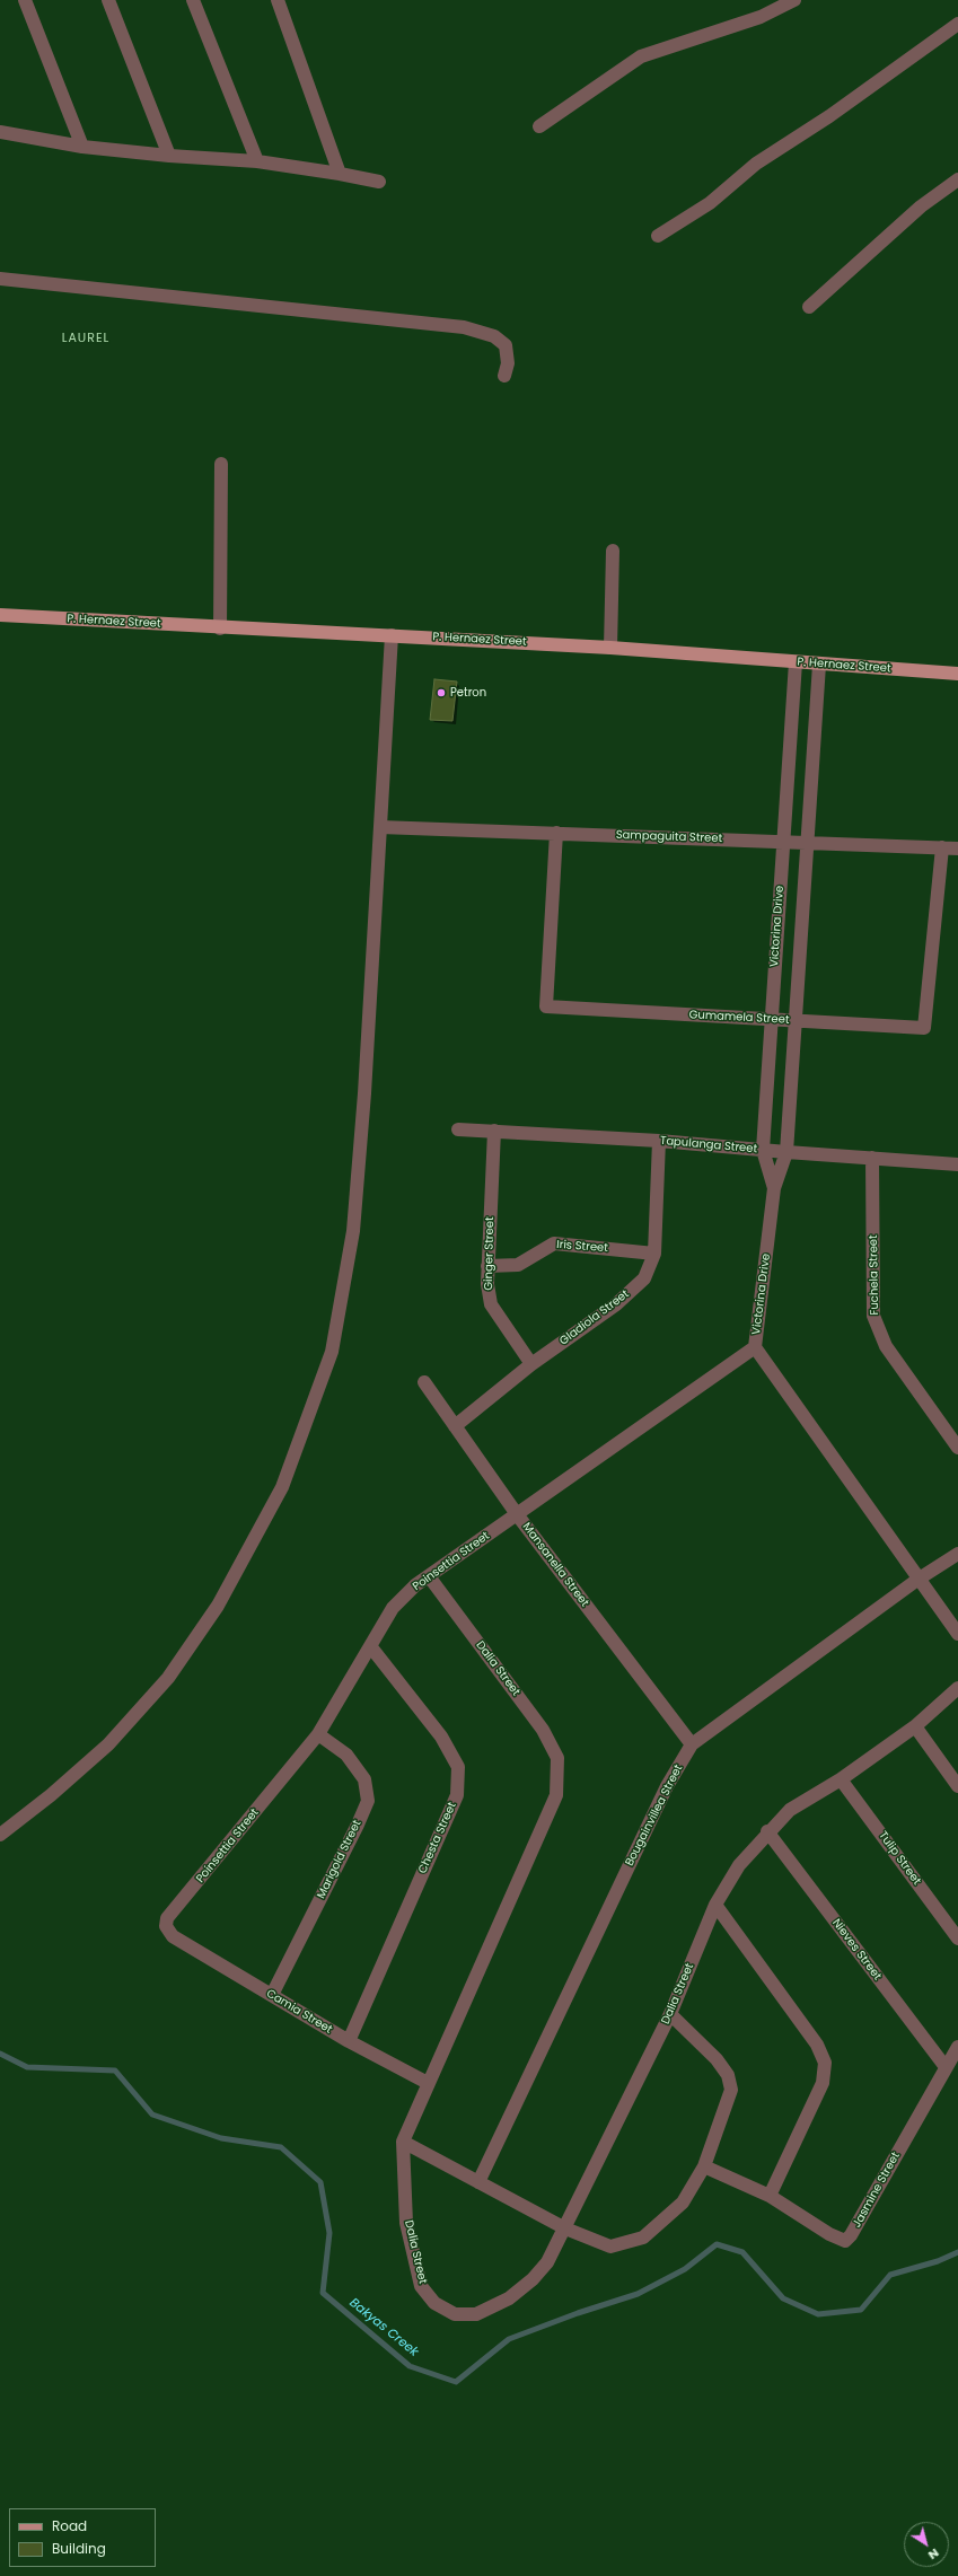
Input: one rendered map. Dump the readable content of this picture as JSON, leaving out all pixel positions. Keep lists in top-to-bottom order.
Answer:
{
  "streets": {
    "main road": ["P. Hernaez Street"],
    "street": [
      "Sampaguita Street",
      "Victorina Drive",
      "Gumamela Street",
      "Tapulanga Street",
      "Iris Street",
      "Ginger Street",
      "Fuchela Street",
      "Gladiola Street",
      "Poinsettia Street",
      "Mansanella Street",
      "Dalia Street",
      "Bougainvillea Street",
      "Chesta Street",
      "Tulip Street",
      "Marigold Street",
      "Nieves Street",
      "Camia Street",
      "Jasmine Street"
    ]
  },
  "crossings": [
    ["P. Hernaez Street", "Victorina Drive"],
    ["Sampaguita Street", "Victorina Drive"],
    ["Sampaguita Street", "Gumamela Street"],
    ["Victorina Drive", "Gumamela Street"],
    ["Victorina Drive", "Tapulanga Street"],
    ["Victorina Drive", "Poinsettia Street"],
    ["Tapulanga Street", "Ginger Street"],
    ["Tapulanga Street", "Fuchela Street"],
    ["Tapulanga Street", "Gladiola Street"],
    ["Iris Street", "Ginger Street"],
    ["Iris Street", "Gladiola Street"],
    ["Ginger Street", "Gladiola Street"],
    ["Gladiola Street", "Mansanella Street"],
    ["Poinsettia Street", "Mansanella Street"],
    ["Poinsettia Street", "Dalia Street"],
    ["Poinsettia Street", "Chesta Street"],
    ["Poinsettia Street", "Marigold Street"],
    ["Poinsettia Street", "Camia Street"],
    ["Mansanella Street", "Bougainvillea Street"],
    ["Dalia Street", "Tulip Street"],
    ["Dalia Street", "Nieves Street"],
    ["Dalia Street", "Camia Street"],
    ["Chesta Street", "Camia Street"],
    ["Marigold Street", "Camia Street"],
    ["Nieves Street", "Jasmine Street"]
  ],
  "districts": ["LAUREL"],
  "water": ["Bakyas Creek"],
  "places": ["Petron"],
  "legend": ["Road", "Building"],
  "north": "bottom right"
}
